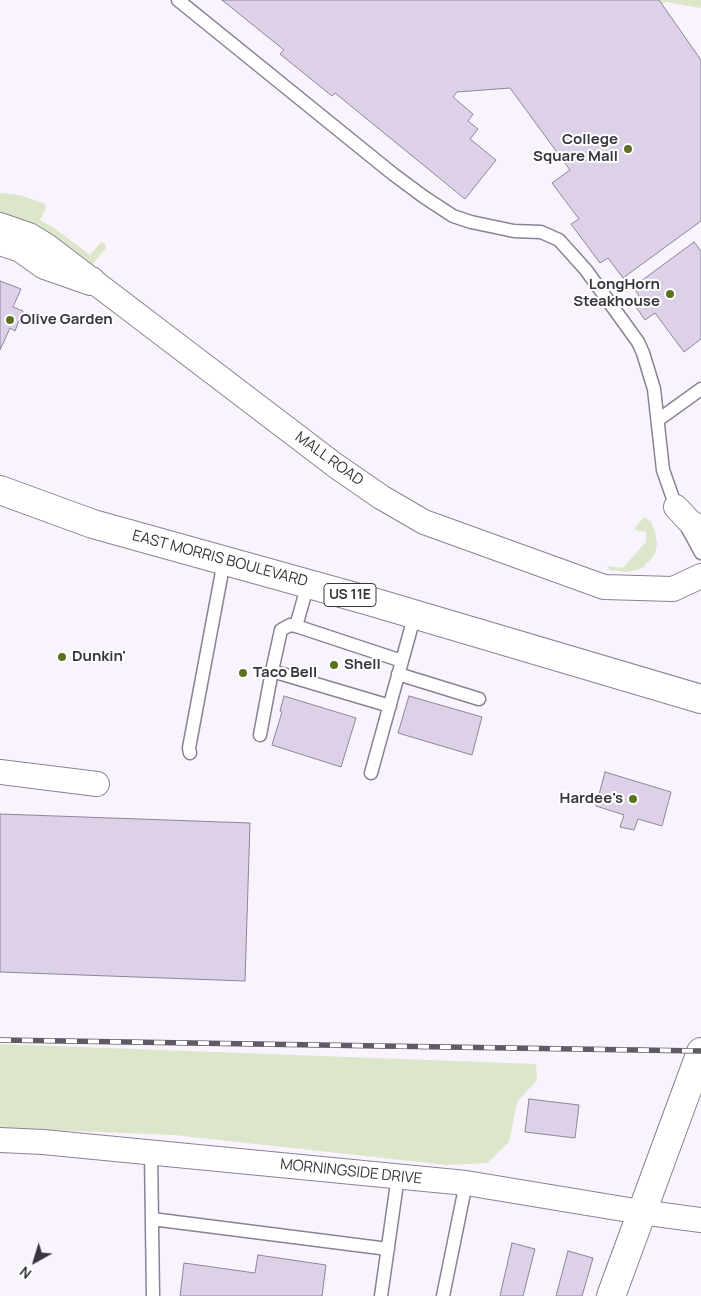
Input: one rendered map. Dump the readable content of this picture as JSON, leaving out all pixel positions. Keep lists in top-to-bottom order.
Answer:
{
  "streets": {
    "main road": ["EAST MORRIS BOULEVARD", "US 11E"],
    "street": ["MALL ROAD", "MORNINGSIDE DRIVE"]
  },
  "places": [
    "College Square Mall",
    "LongHorn Steakhouse",
    "Olive Garden",
    "Dunkin'",
    "Shell",
    "Taco Bell",
    "Hardee's"
  ],
  "north": "bottom left"
}
